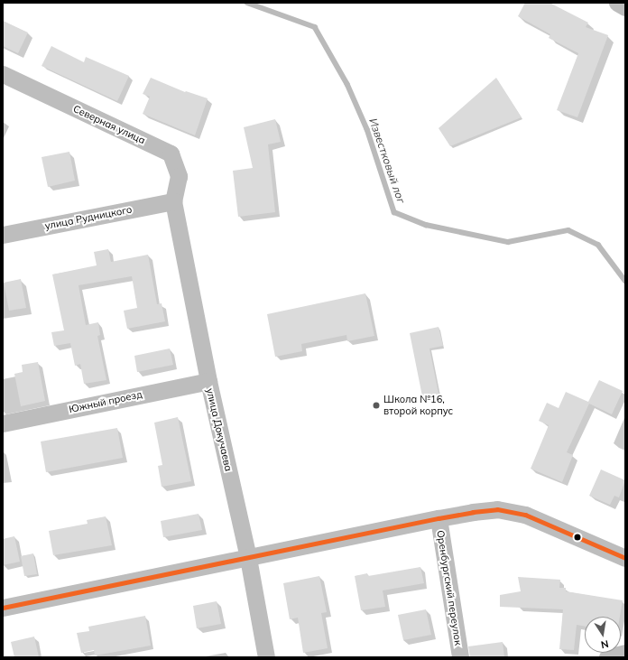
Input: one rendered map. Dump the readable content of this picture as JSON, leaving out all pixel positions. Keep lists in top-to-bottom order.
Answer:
{
  "streets": {
    "street": [
      "Северная улица",
      "улица Рудницкого",
      "Южный проезд",
      "улица Докучаева",
      "Оренбургский переулок"
    ]
  },
  "crossings": [
    ["Северная улица", "улица Рудницкого"],
    ["Северная улица", "улица Докучаева"],
    ["улица Рудницкого", "улица Докучаева"],
    ["Южный проезд", "улица Докучаева"]
  ],
  "water": ["Известковый лог"],
  "places": ["Школа №16, второй корпус"],
  "north": "bottom"
}
